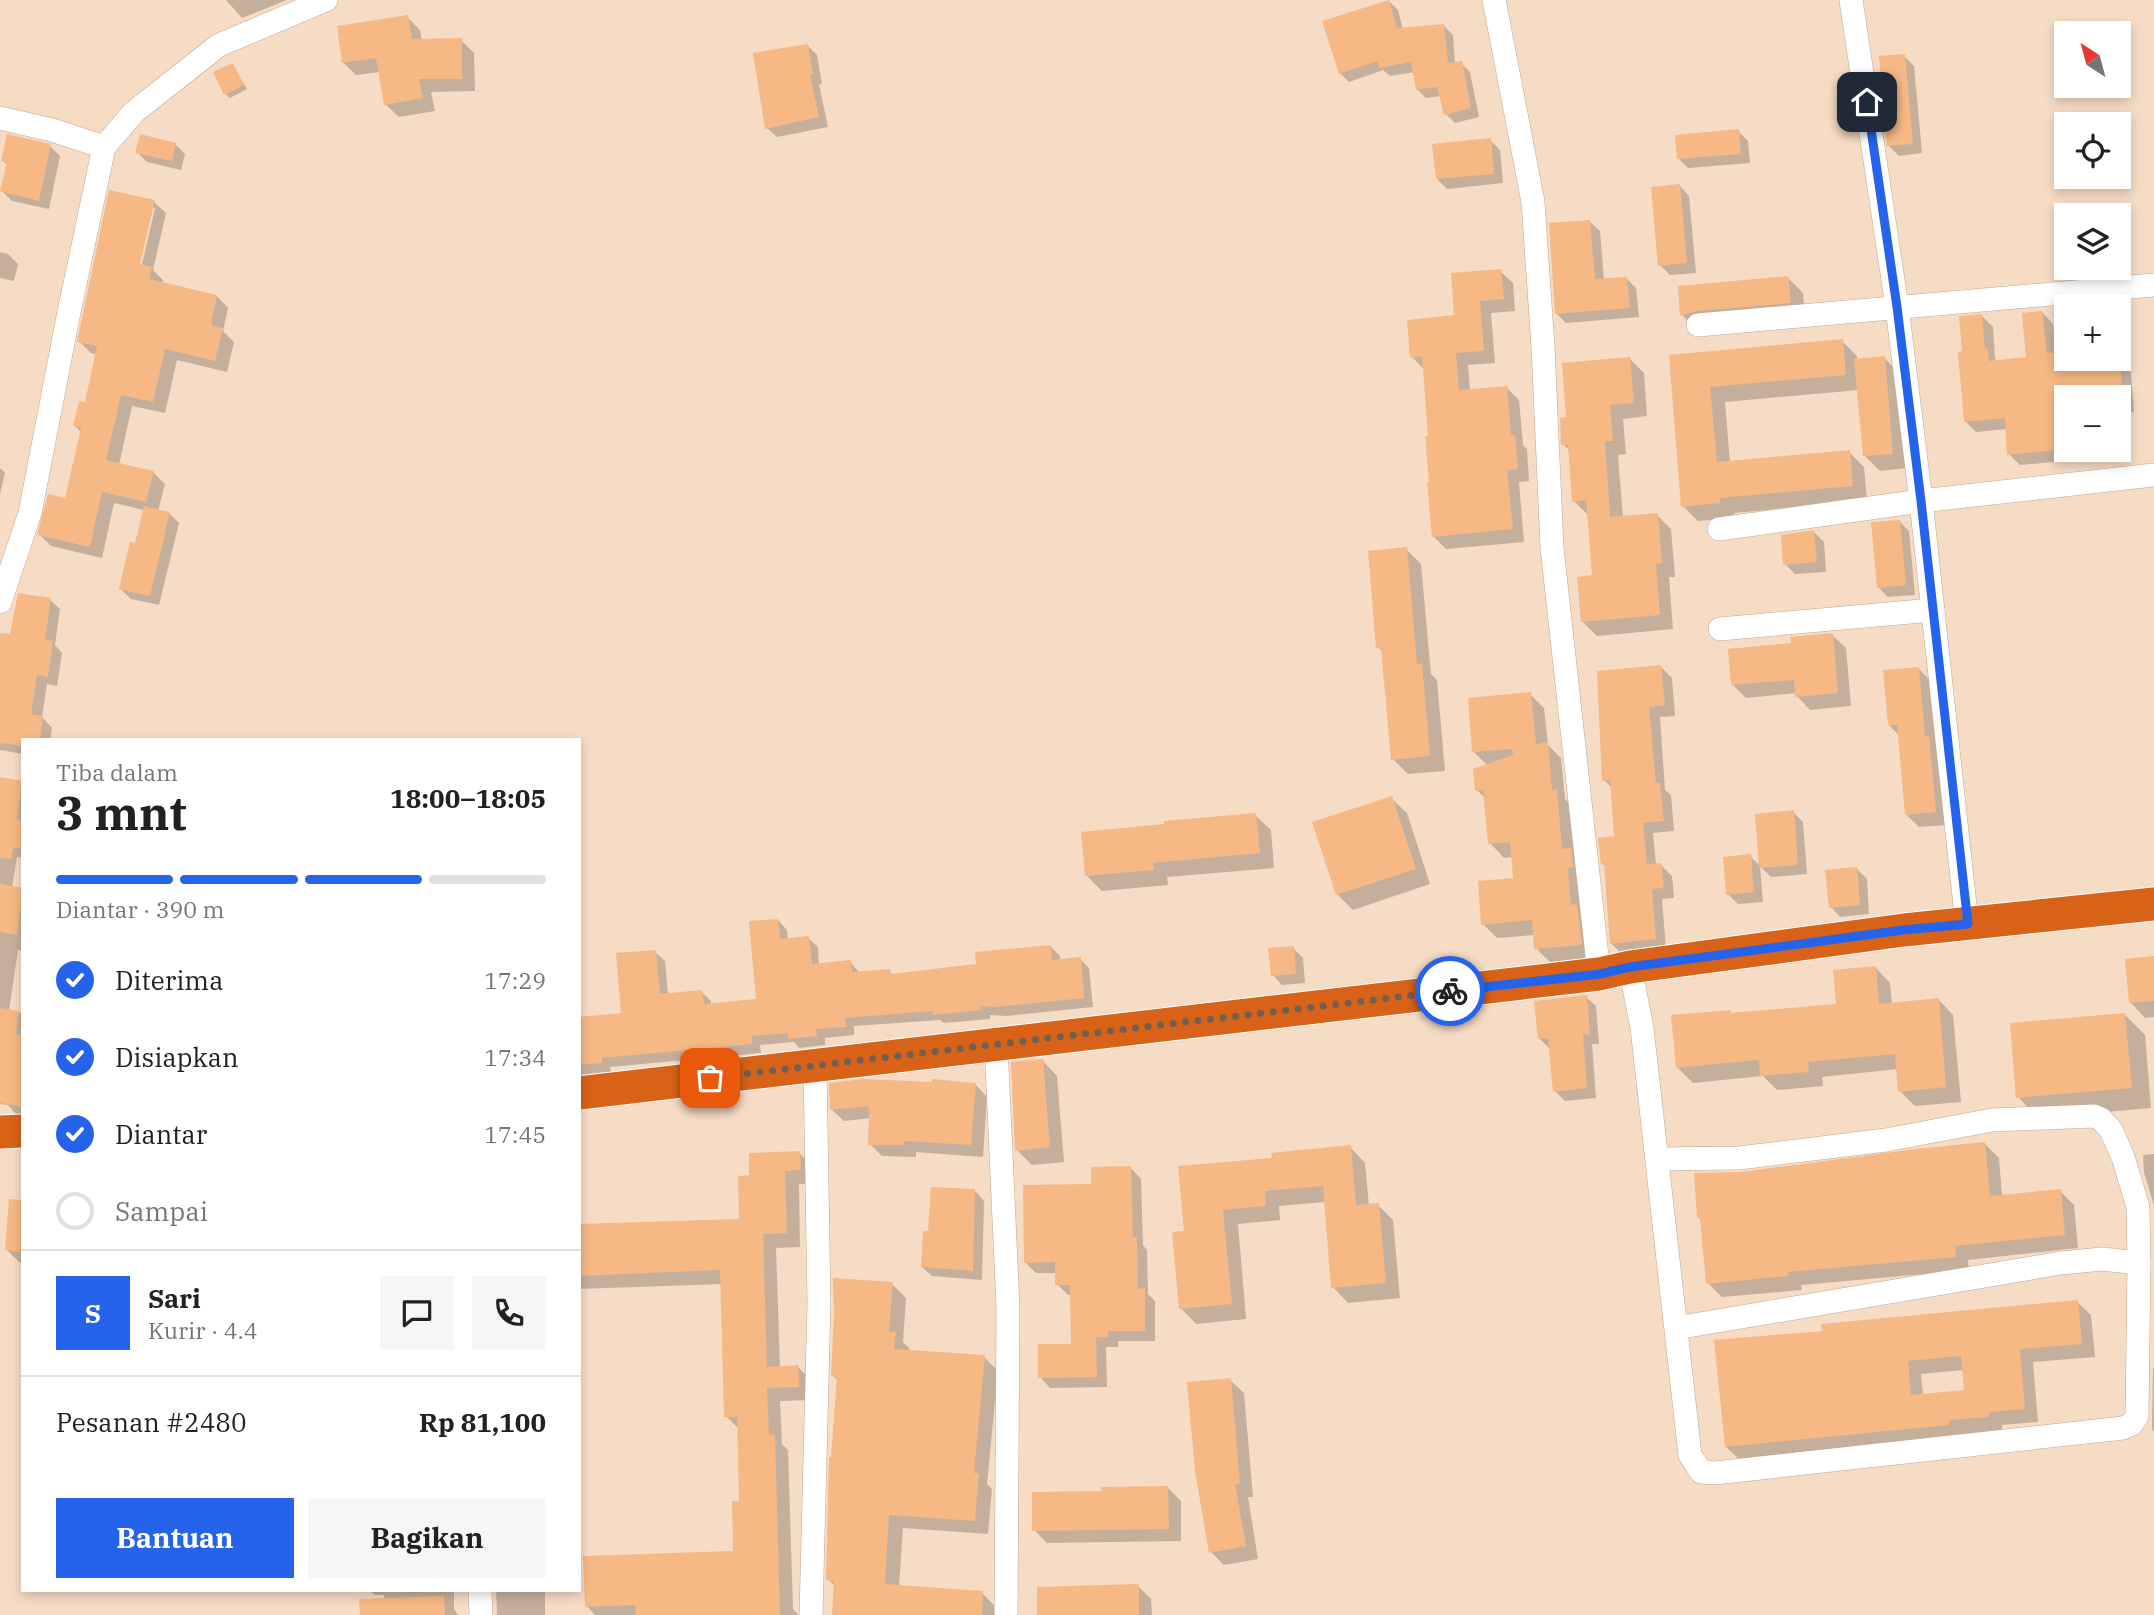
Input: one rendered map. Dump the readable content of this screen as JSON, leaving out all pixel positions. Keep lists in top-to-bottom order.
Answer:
{
  "north": "top left",
  "page": {
    "map_buttons": ["+", "−"],
    "heading": ["3 mnt", "Tiba dalam", "18:00–18:05"],
    "panel": [
      "Sari",
      "Kurir · 4.4",
      "Pesanan #2480",
      "Rp 81,100"
    ],
    "bar": "Diantar · 390 m",
    "list": [
      ["Diterima", "17:29"],
      ["Disiapkan", "17:34"],
      ["Diantar", "17:45"],
      "Sampai"
    ],
    "round": "S",
    "buttons": ["Bantuan", "Bagikan"]
  }
}
